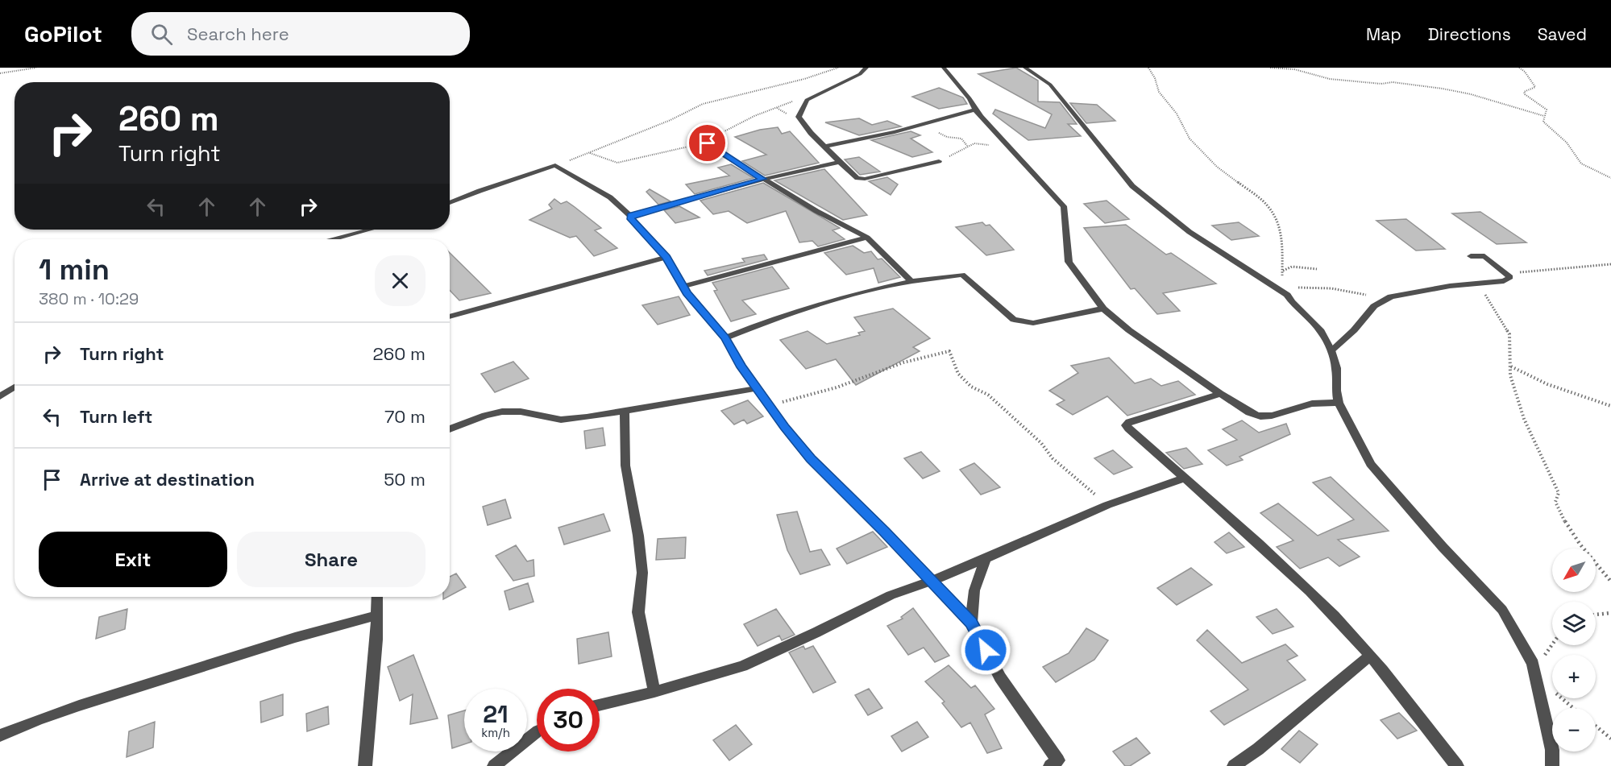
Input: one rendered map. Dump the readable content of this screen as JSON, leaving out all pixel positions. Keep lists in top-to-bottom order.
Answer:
{
  "north": "bottom left",
  "page": {
    "header": "GoPilot",
    "search": "Search here",
    "nav": ["Map", "Directions", "Saved"],
    "turn": ["260 m", "Turn right"],
    "heading": ["1 min", "380 m · 10:29"],
    "list": [
      {
        "name": "Turn right",
        "value": "260 m"
      },
      {
        "name": "Turn left",
        "value": "70 m"
      },
      {
        "name": "Arrive at destination",
        "value": "50 m"
      }
    ],
    "buttons": ["Exit", "Share"],
    "map_buttons": ["+", "−"],
    "speed": "21 km/h",
    "limit": "30"
  }
}
